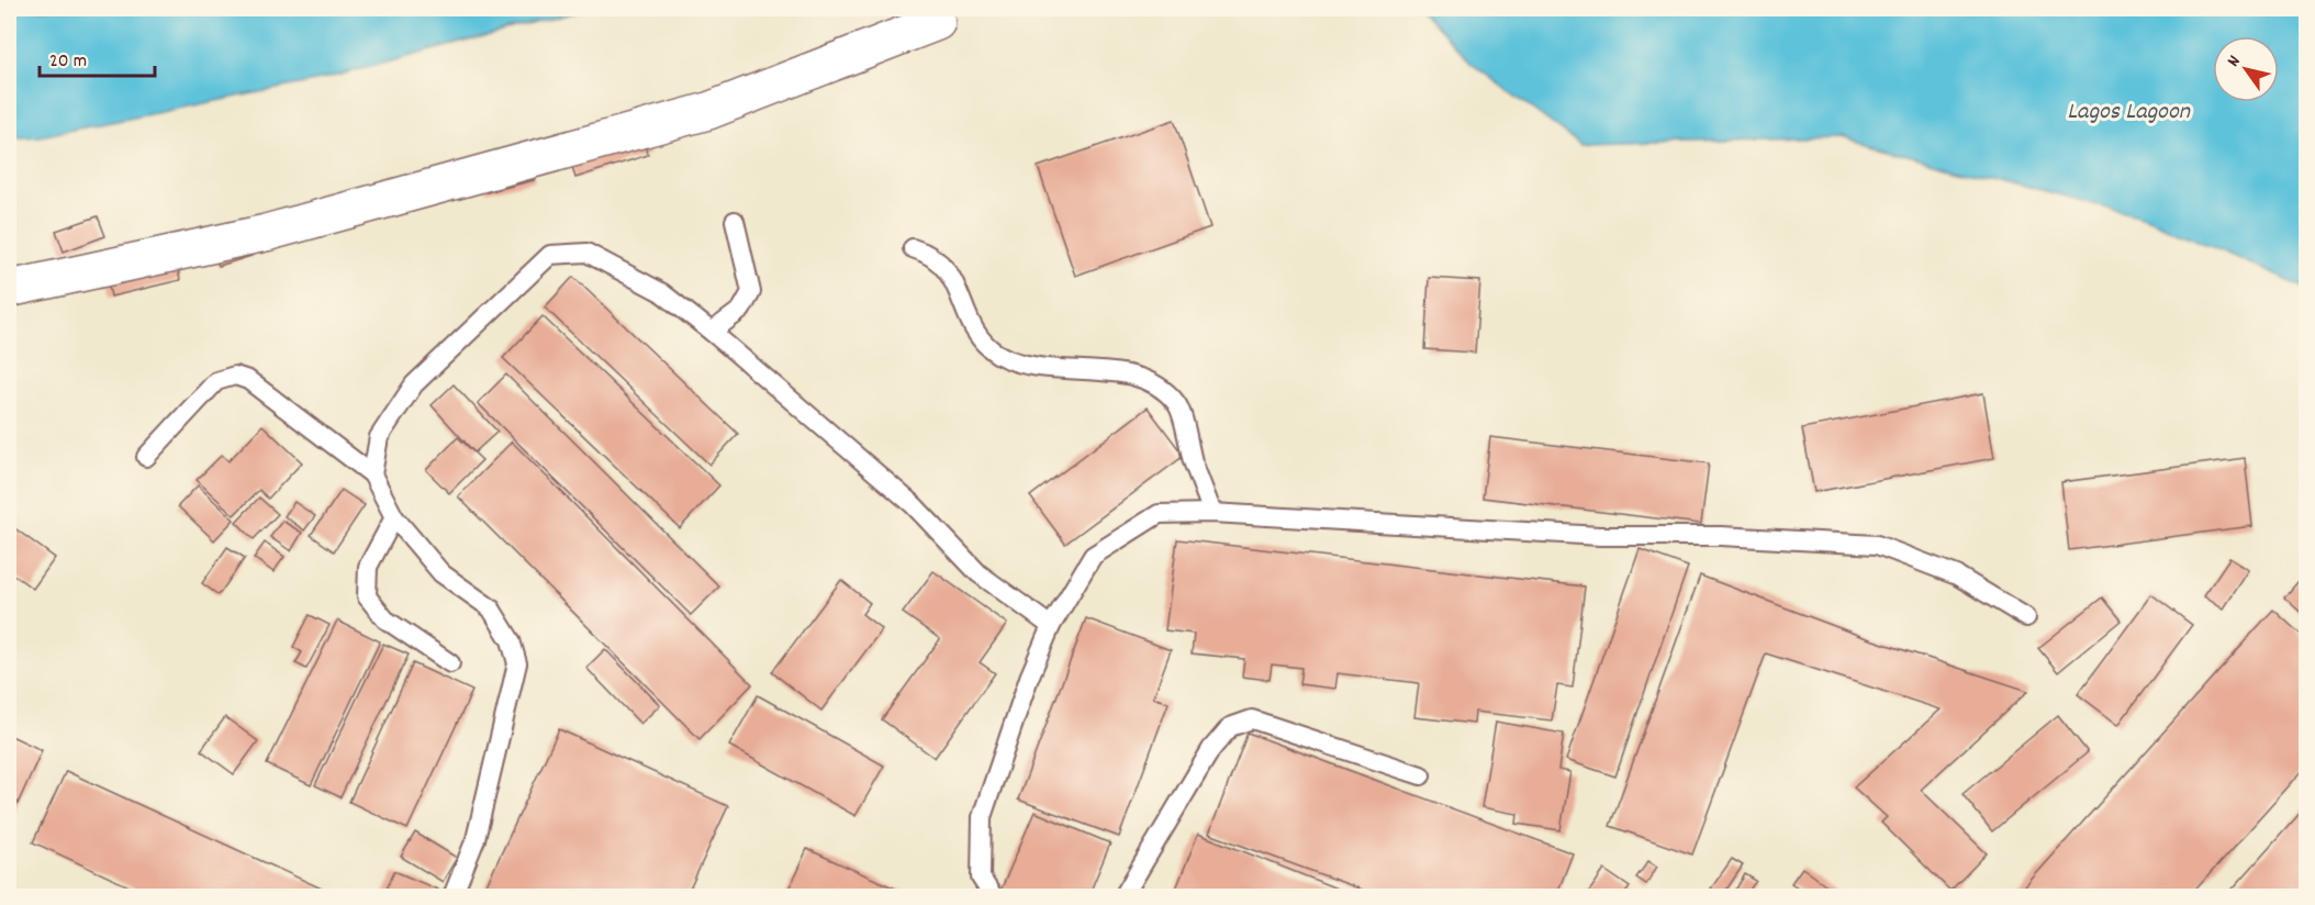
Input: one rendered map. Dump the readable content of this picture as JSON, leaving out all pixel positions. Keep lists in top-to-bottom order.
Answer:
{
  "water": ["Lagos Lagoon"],
  "scale_bar": "20 m",
  "north": "top left"
}
